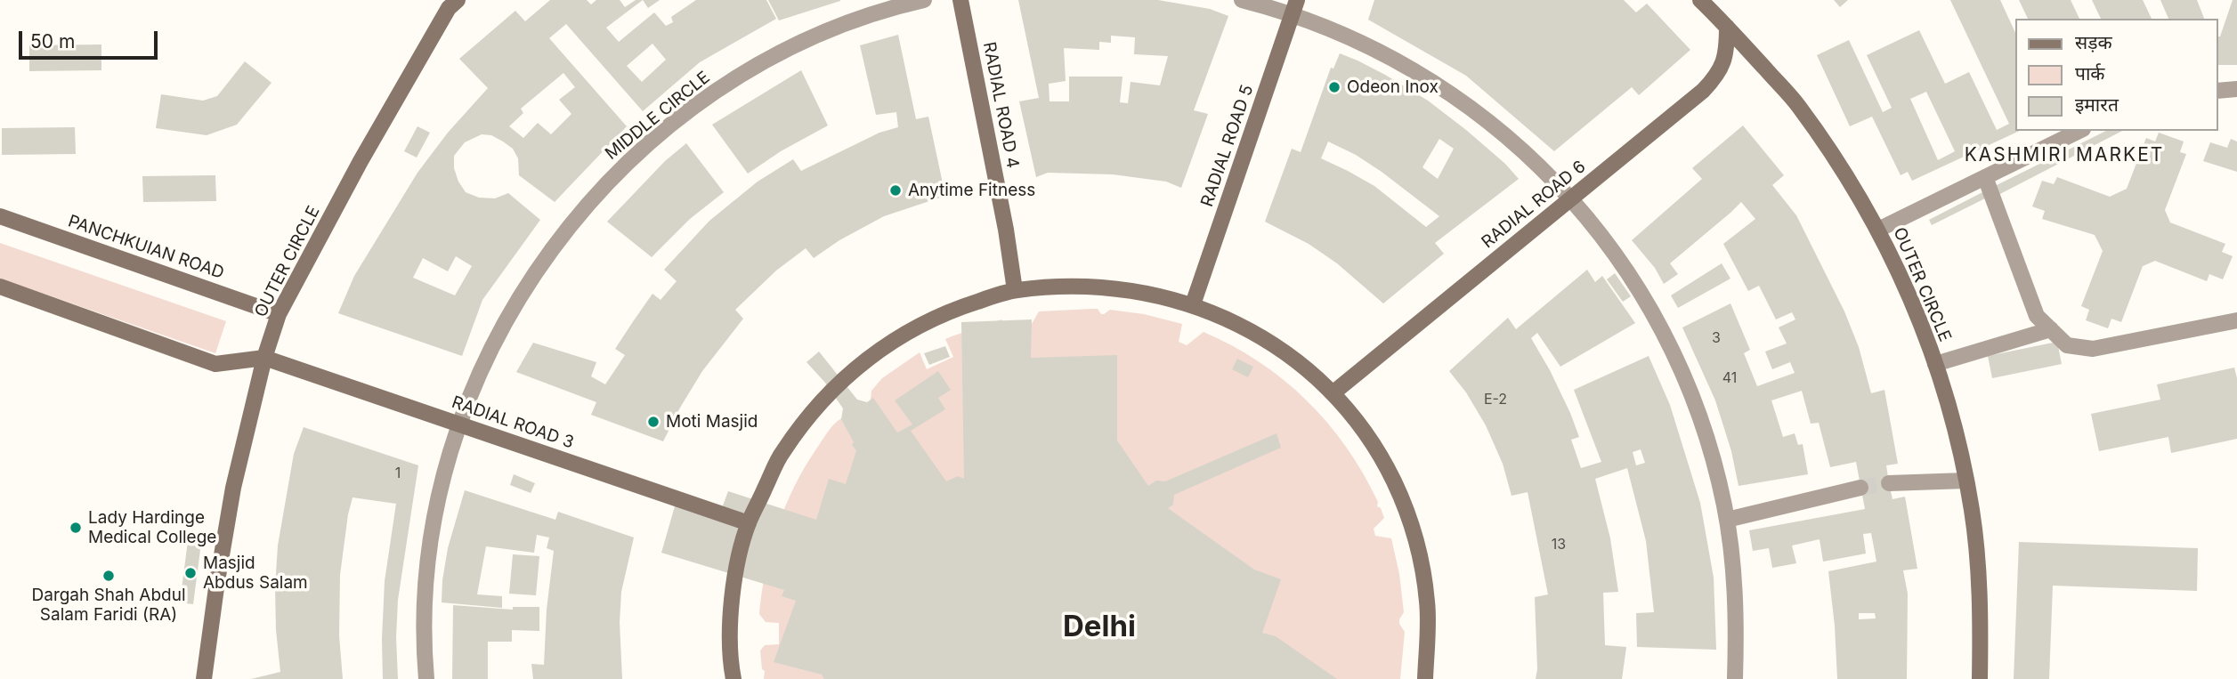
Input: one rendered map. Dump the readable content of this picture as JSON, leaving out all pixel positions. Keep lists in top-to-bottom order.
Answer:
{
  "streets": {
    "street": [
      "RADIAL ROAD 4",
      "MIDDLE CIRCLE",
      "RADIAL ROAD 5",
      "RADIAL ROAD 6",
      "PANCHKUIAN ROAD",
      "OUTER CIRCLE",
      "RADIAL ROAD 3"
    ]
  },
  "crossings": [
    ["MIDDLE CIRCLE", "RADIAL ROAD 3"],
    ["RADIAL ROAD 6", "OUTER CIRCLE"],
    ["PANCHKUIAN ROAD", "OUTER CIRCLE"],
    ["OUTER CIRCLE", "RADIAL ROAD 3"]
  ],
  "districts": ["KASHMIRI MARKET", "Delhi"],
  "places": [
    "Odeon Inox",
    "Anytime Fitness",
    "Moti Masjid",
    "Lady Hardinge Medical College",
    "Masjid Abdus Salam",
    "Dargah Shah Abdul Salam Faridi (RA)"
  ],
  "house_numbers": [
    "3",
    "41",
    "E-2",
    "1",
    "13"
  ],
  "legend": ["सड़क", "पार्क", "इमारत"],
  "scale_bar": "50 m"
}
